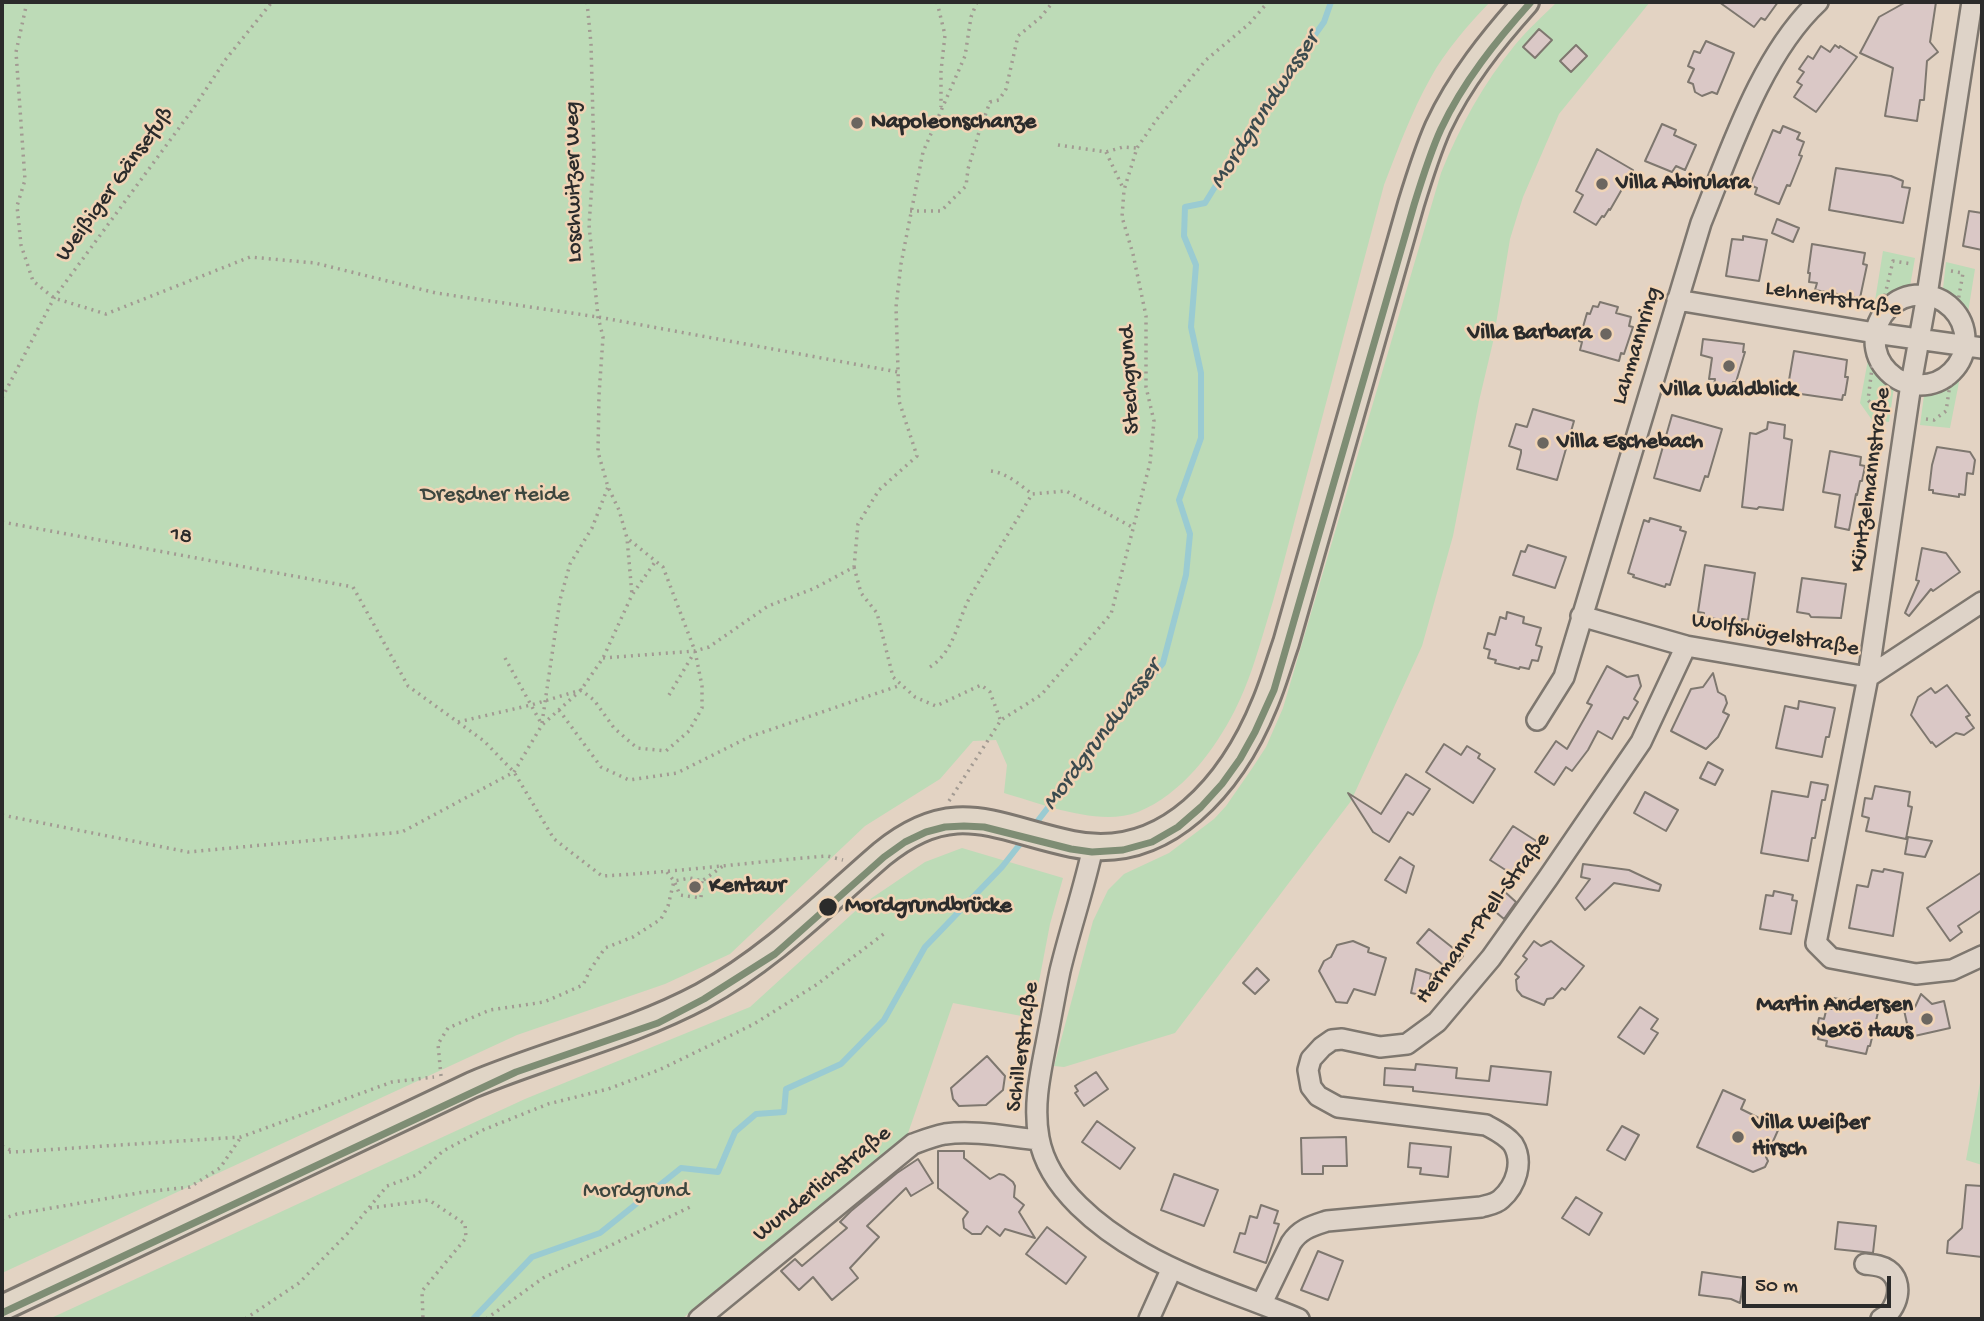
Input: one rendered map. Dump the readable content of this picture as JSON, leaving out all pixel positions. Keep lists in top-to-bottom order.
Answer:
{
  "streets": {
    "street": [
      "Lehnertstraße",
      "Lahmannring",
      "Küntzelmannstraße",
      "Wolfshügelstraße",
      "Hermann-Prell-Straße",
      "Schillerstraße",
      "Wunderlichstraße"
    ],
    "path": [
      "Loschwitzer Weg",
      "Weißiger Gänsefuß",
      "Stechgrund",
      "18"
    ]
  },
  "crossings": [
    ["Lehnertstraße", "Lahmannring"],
    ["Lehnertstraße", "Küntzelmannstraße"],
    ["Lahmannring", "Wolfshügelstraße"],
    ["Küntzelmannstraße", "Wolfshügelstraße"],
    ["Wolfshügelstraße", "Hermann-Prell-Straße"],
    ["Hermann-Prell-Straße", "Schillerstraße"],
    ["Schillerstraße", "Wunderlichstraße"]
  ],
  "water": ["Mordgrundwasser"],
  "parks": ["Dresdner Heide", "Mordgrund"],
  "places": [
    "Napoleonschanze",
    "Villa Abirulara",
    "Villa Barbara",
    "Villa Waldblick",
    "Villa Eschebach",
    "Kentaur",
    "Mordgrundbrücke",
    "Martin Andersen Nexö Haus",
    "Villa Weißer Hirsch"
  ],
  "scale_bar": "50 m"
}
